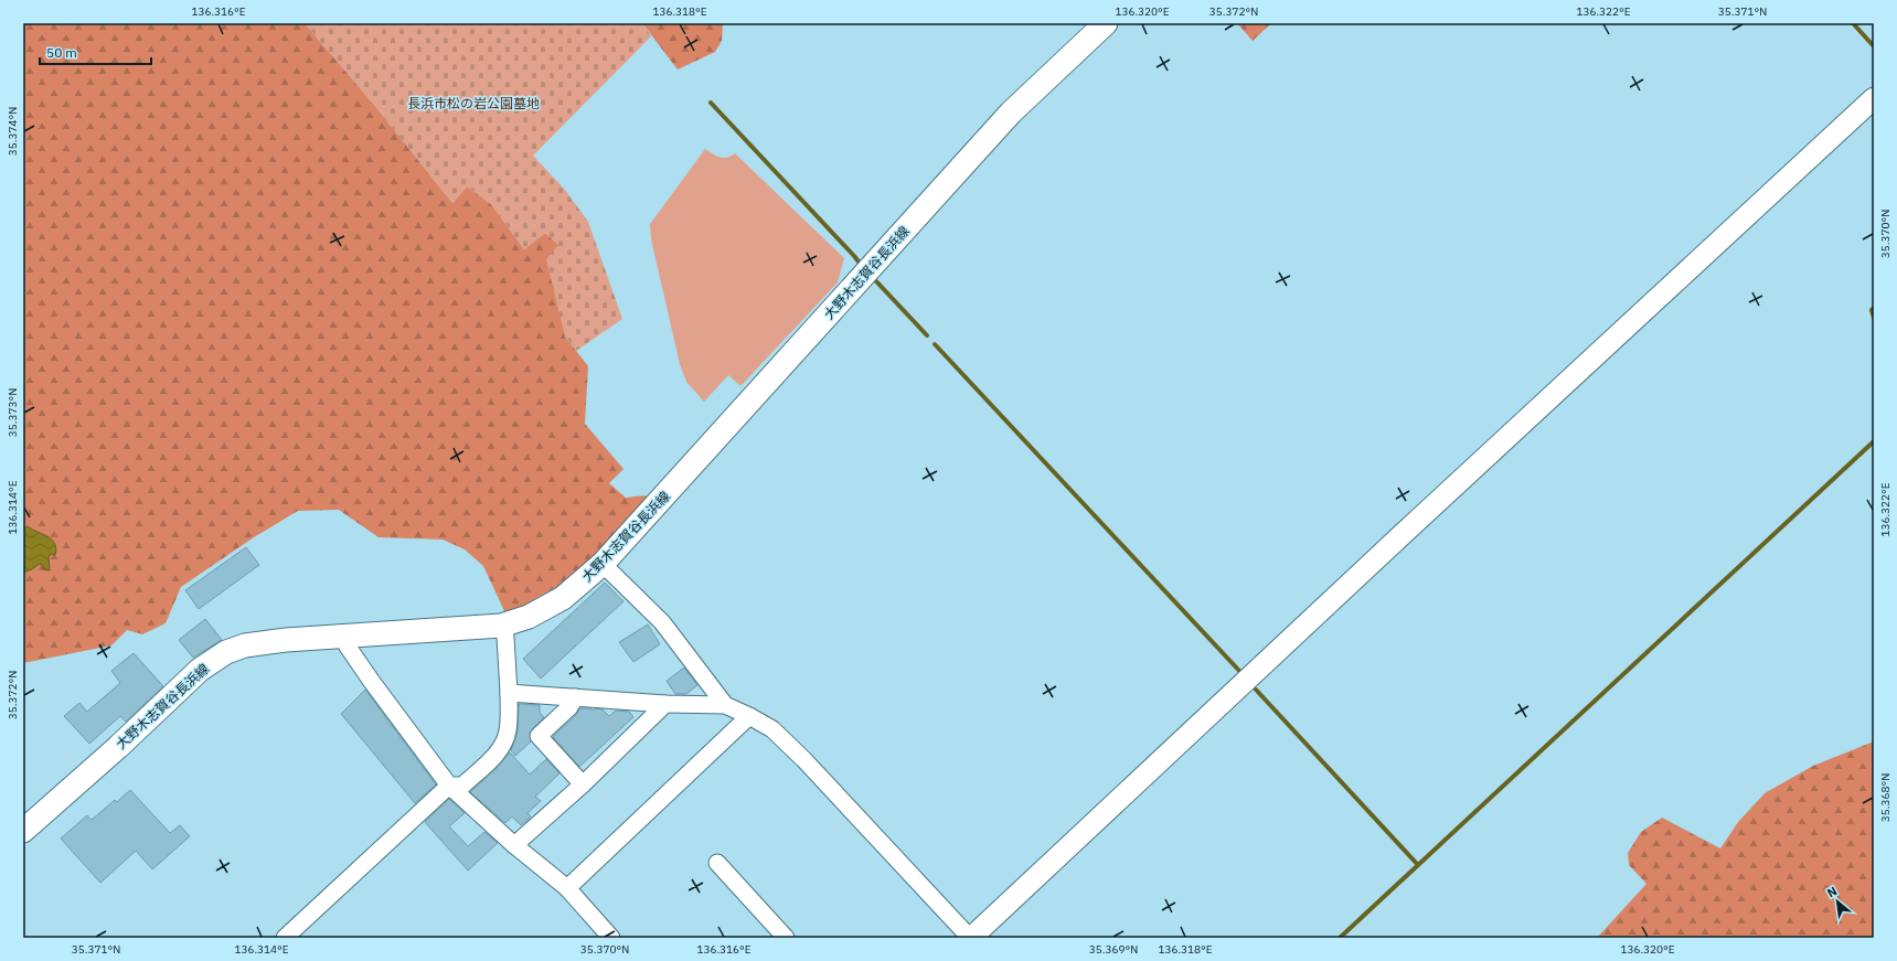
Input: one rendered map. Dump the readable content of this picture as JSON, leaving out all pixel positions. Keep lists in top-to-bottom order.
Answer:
{
  "streets": {
    "main road": ["大野木志賀谷長浜線"]
  },
  "parks": ["長浜市松の岩公園墓地"],
  "scale_bar": "50 m",
  "north": "top left",
  "coordinates": [
    "136.316°E",
    "136.318°E",
    "136.320°E",
    "35.372°N",
    "136.322°E",
    "35.371°N",
    "35.374°N",
    "35.370°N",
    "35.373°N",
    "136.314°E",
    "35.368°N",
    "35.369°N"
  ]
}
